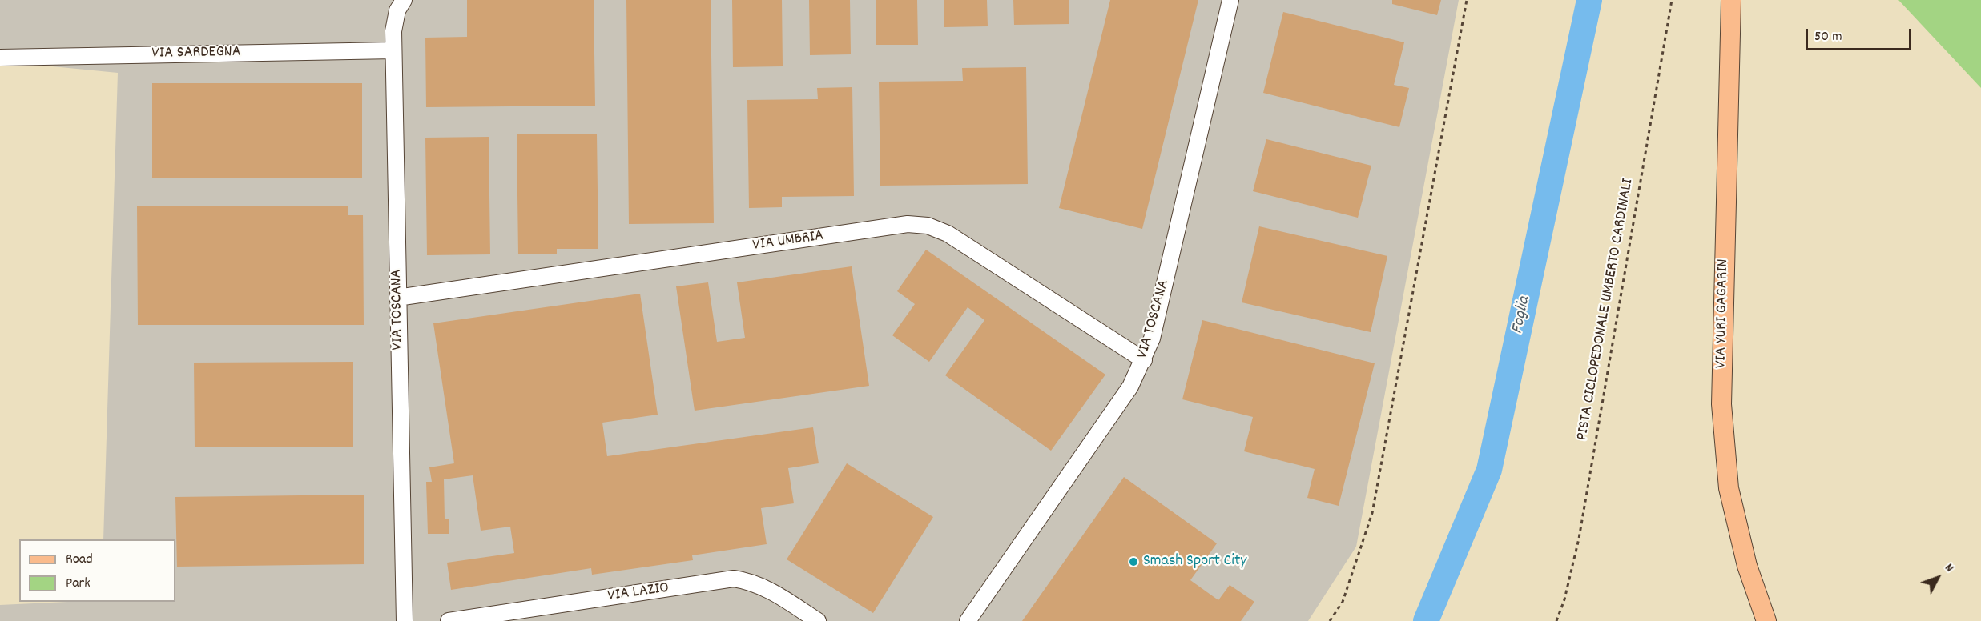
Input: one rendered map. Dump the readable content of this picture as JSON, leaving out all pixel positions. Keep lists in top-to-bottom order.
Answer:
{
  "streets": {
    "main road": ["VIA YURI GAGARIN"],
    "street": [
      "VIA SARDEGNA",
      "VIA UMBRIA",
      "VIA TOSCANA",
      "VIA LAZIO"
    ],
    "path": ["PISTA CICLOPEDONALE UMBERTO CARDINALI"]
  },
  "crossings": [
    ["VIA SARDEGNA", "VIA TOSCANA"],
    ["VIA UMBRIA", "VIA TOSCANA"]
  ],
  "water": ["Foglia"],
  "places": ["Smash Sport City"],
  "legend": ["Road", "Park"],
  "scale_bar": "50 m",
  "north": "top right"
}
